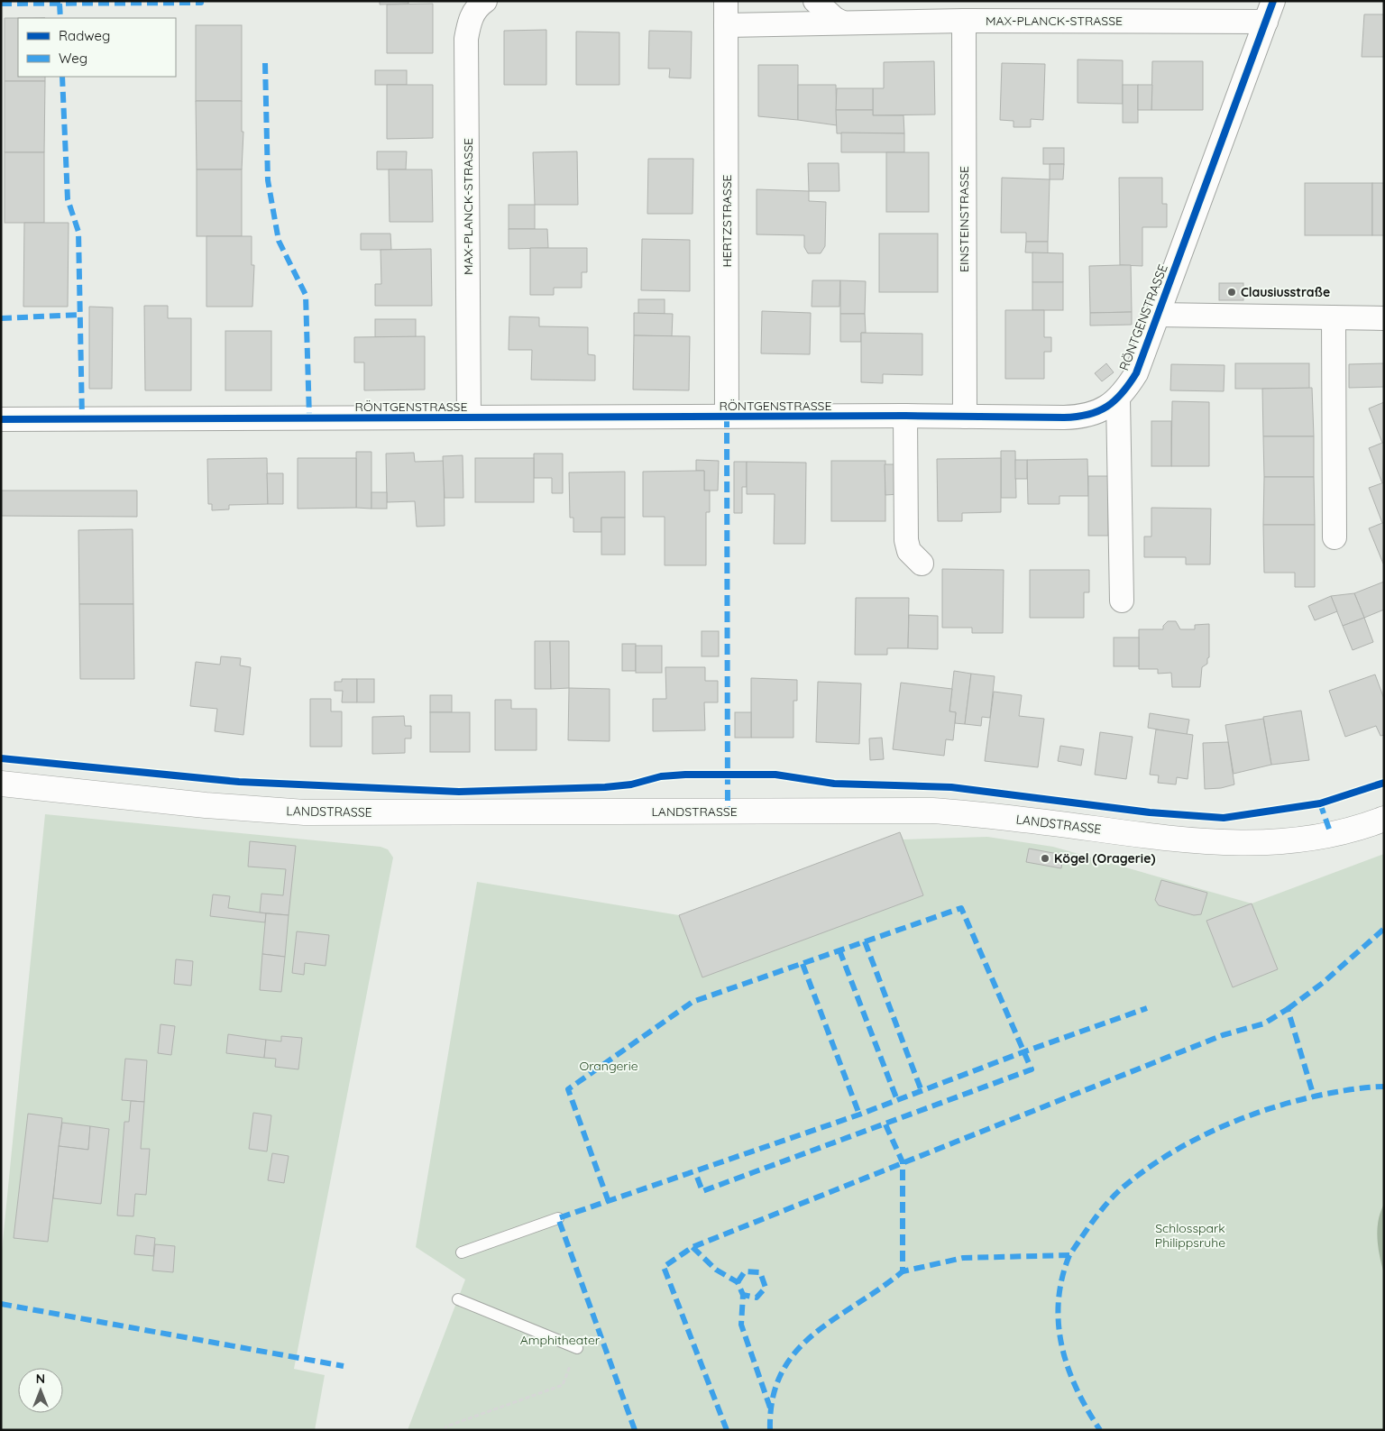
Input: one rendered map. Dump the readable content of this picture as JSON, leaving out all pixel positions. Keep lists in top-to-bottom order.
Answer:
{
  "streets": {
    "main road": ["LANDSTRASSE"],
    "street": [
      "MAX-PLANCK-STRASSE",
      "EINSTEINSTRASSE",
      "HERTZSTRASSE",
      "RÖNTGENSTRASSE"
    ]
  },
  "crossings": [
    ["MAX-PLANCK-STRASSE", "EINSTEINSTRASSE"],
    ["MAX-PLANCK-STRASSE", "HERTZSTRASSE"],
    ["MAX-PLANCK-STRASSE", "RÖNTGENSTRASSE"],
    ["EINSTEINSTRASSE", "RÖNTGENSTRASSE"],
    ["HERTZSTRASSE", "RÖNTGENSTRASSE"]
  ],
  "parks": ["Orangerie", "Schlosspark Philippsruhe", "Amphitheater"],
  "places": ["Clausiusstraße", "Kögel (Oragerie)"],
  "legend": ["Radweg", "Weg"],
  "north": "top"
}
